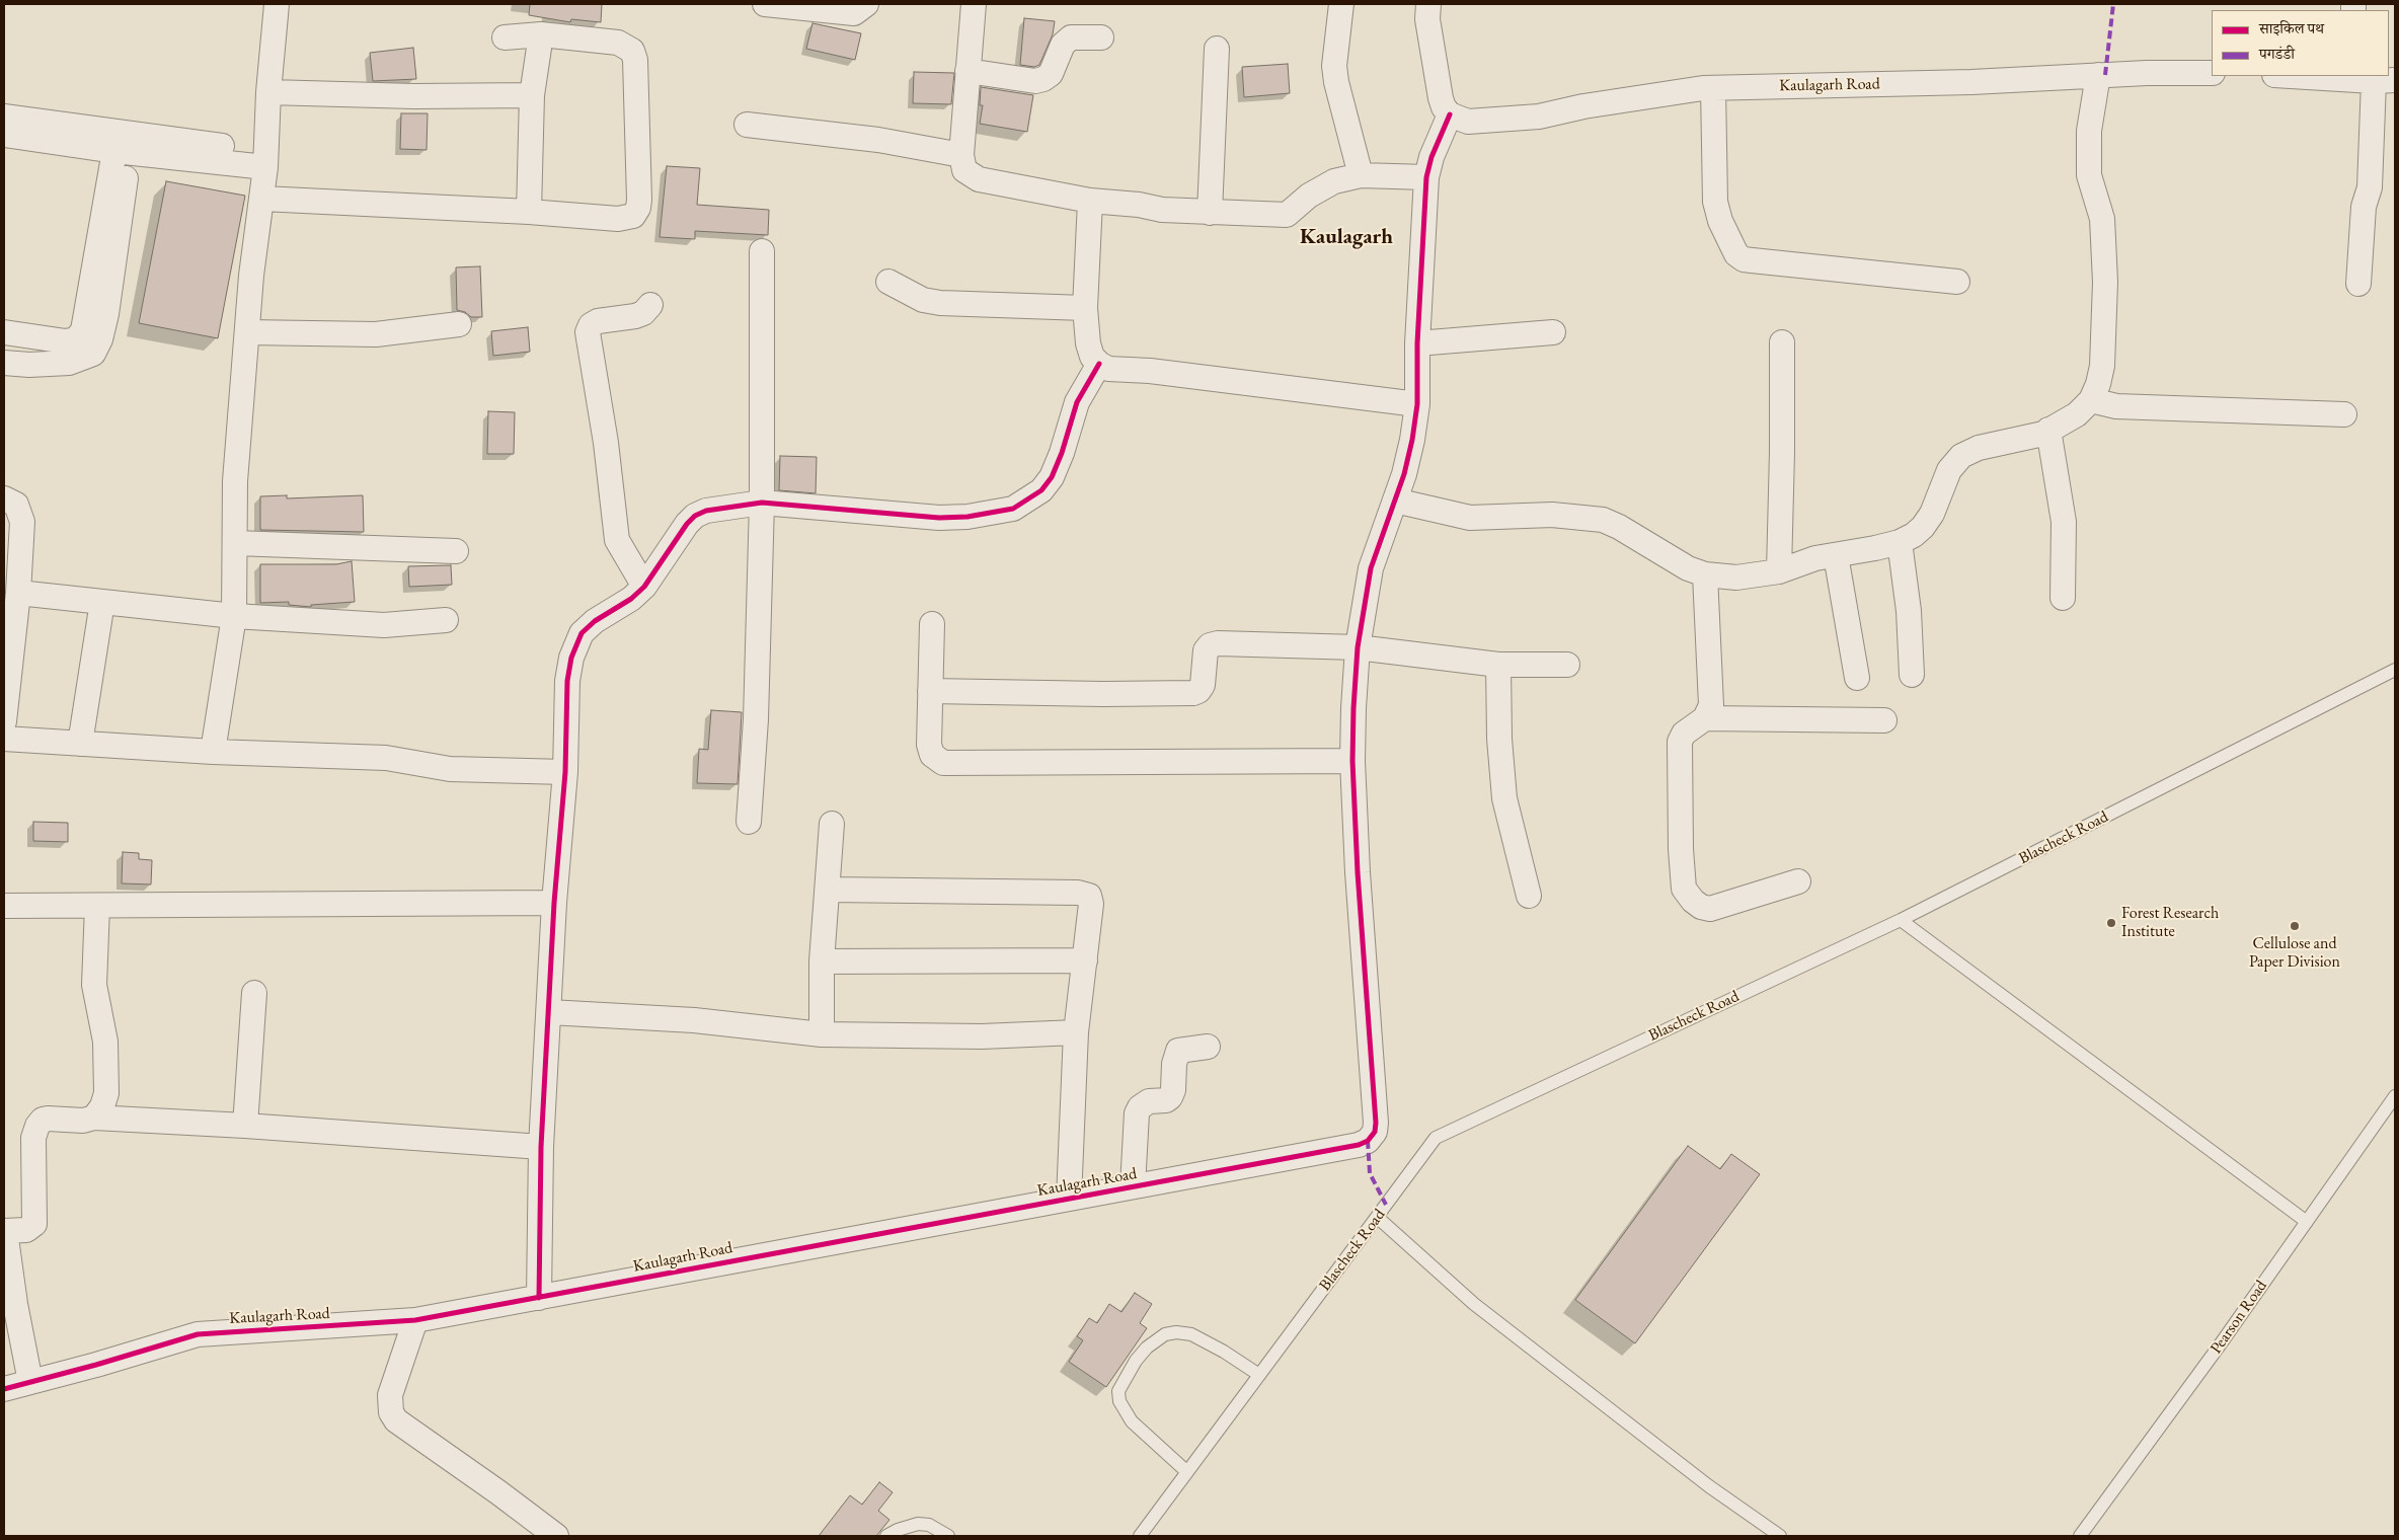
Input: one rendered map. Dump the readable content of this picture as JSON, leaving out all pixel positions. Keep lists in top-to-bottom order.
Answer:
{
  "streets": {
    "street": ["Kaulagarh Road"],
    "lane": ["Blascheck Road", "Pearson Road"]
  },
  "districts": ["Kaulagarh"],
  "places": ["Forest Research Institute", "Cellulose and Paper Division"],
  "legend": ["साइकिल पथ", "पगडंडी"]
}
